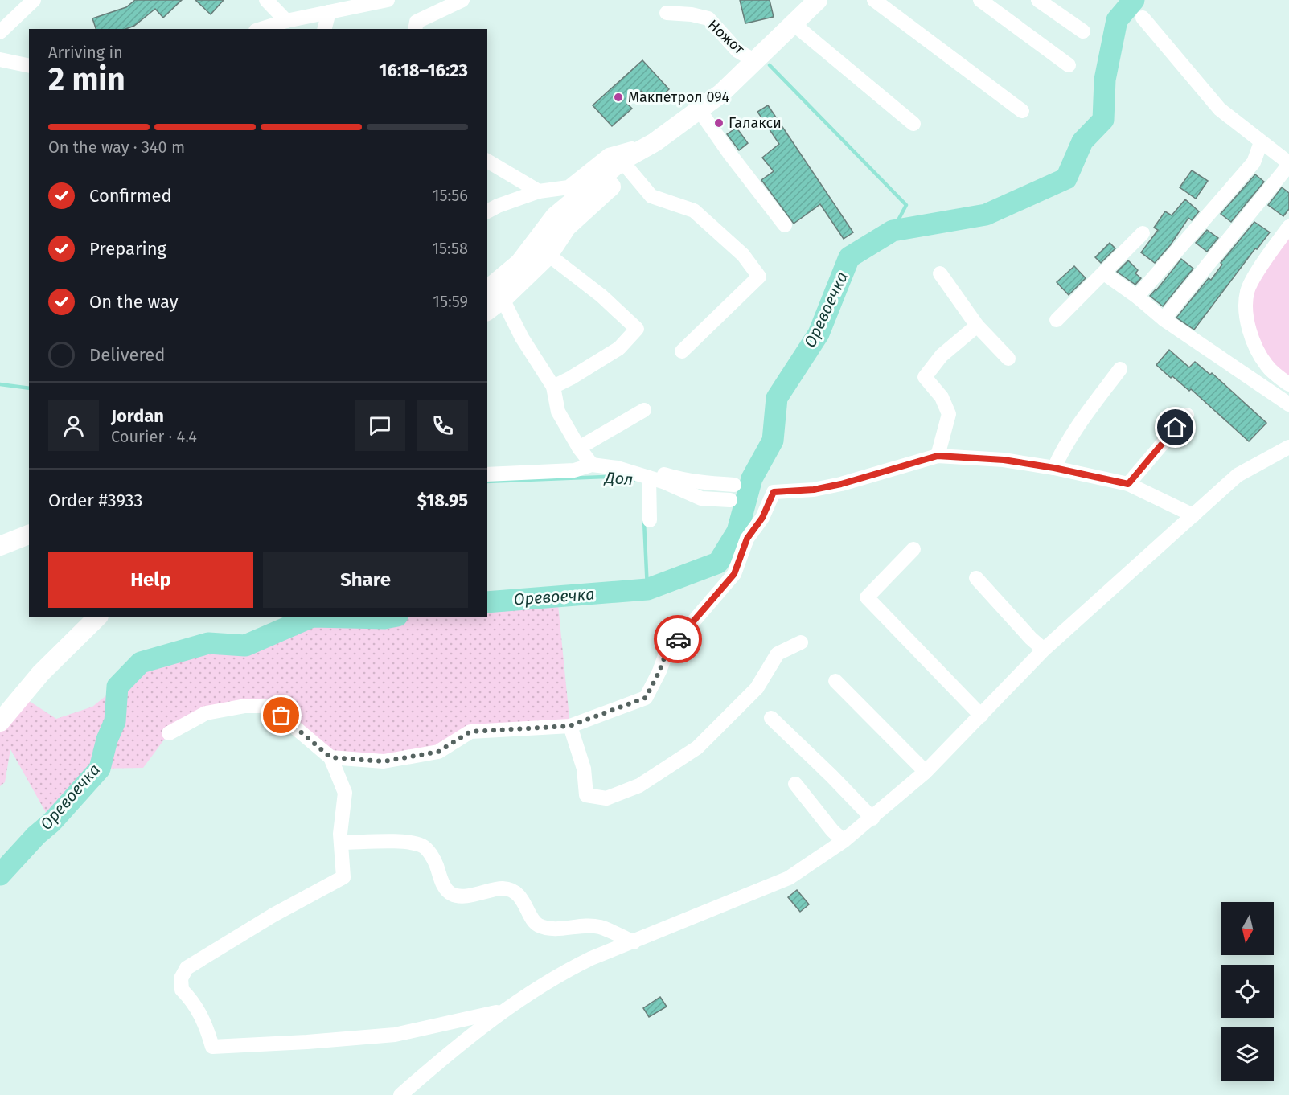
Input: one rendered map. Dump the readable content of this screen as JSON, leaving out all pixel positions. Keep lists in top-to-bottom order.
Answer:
{
  "streets": {
    "street": ["Ножот"]
  },
  "water": ["Оревоечка", "Дол"],
  "places": ["Макпетрол 094", "Галакси"],
  "north": "bottom",
  "page": {
    "heading": ["2 min", "Arriving in", "16:18–16:23"],
    "panel": [
      "Jordan",
      "Courier · 4.4",
      "Order #3933",
      "$18.95"
    ],
    "bar": "On the way · 340 m",
    "list": [
      ["Confirmed", "15:56"],
      ["Preparing", "15:58"],
      ["On the way", "15:59"],
      "Delivered"
    ],
    "buttons": ["Help", "Share"]
  }
}
